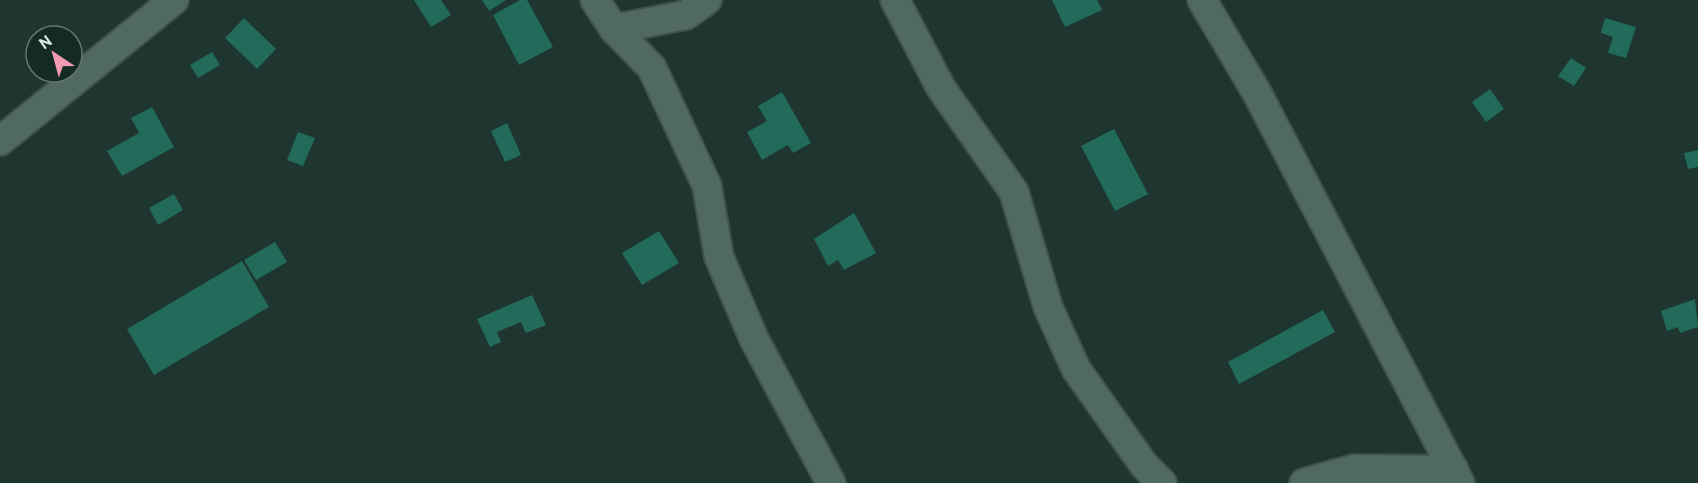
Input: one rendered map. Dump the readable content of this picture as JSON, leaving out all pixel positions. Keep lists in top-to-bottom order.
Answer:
{
  "north": "top left"
}
